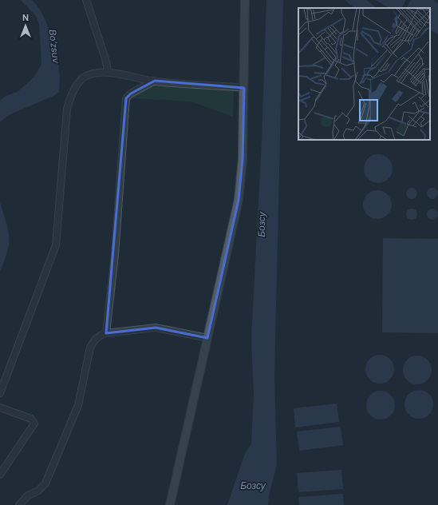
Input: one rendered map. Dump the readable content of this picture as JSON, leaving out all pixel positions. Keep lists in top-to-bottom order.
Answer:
{
  "water": ["Boʻzsuv", "Бозсу"],
  "north": "top"
}
